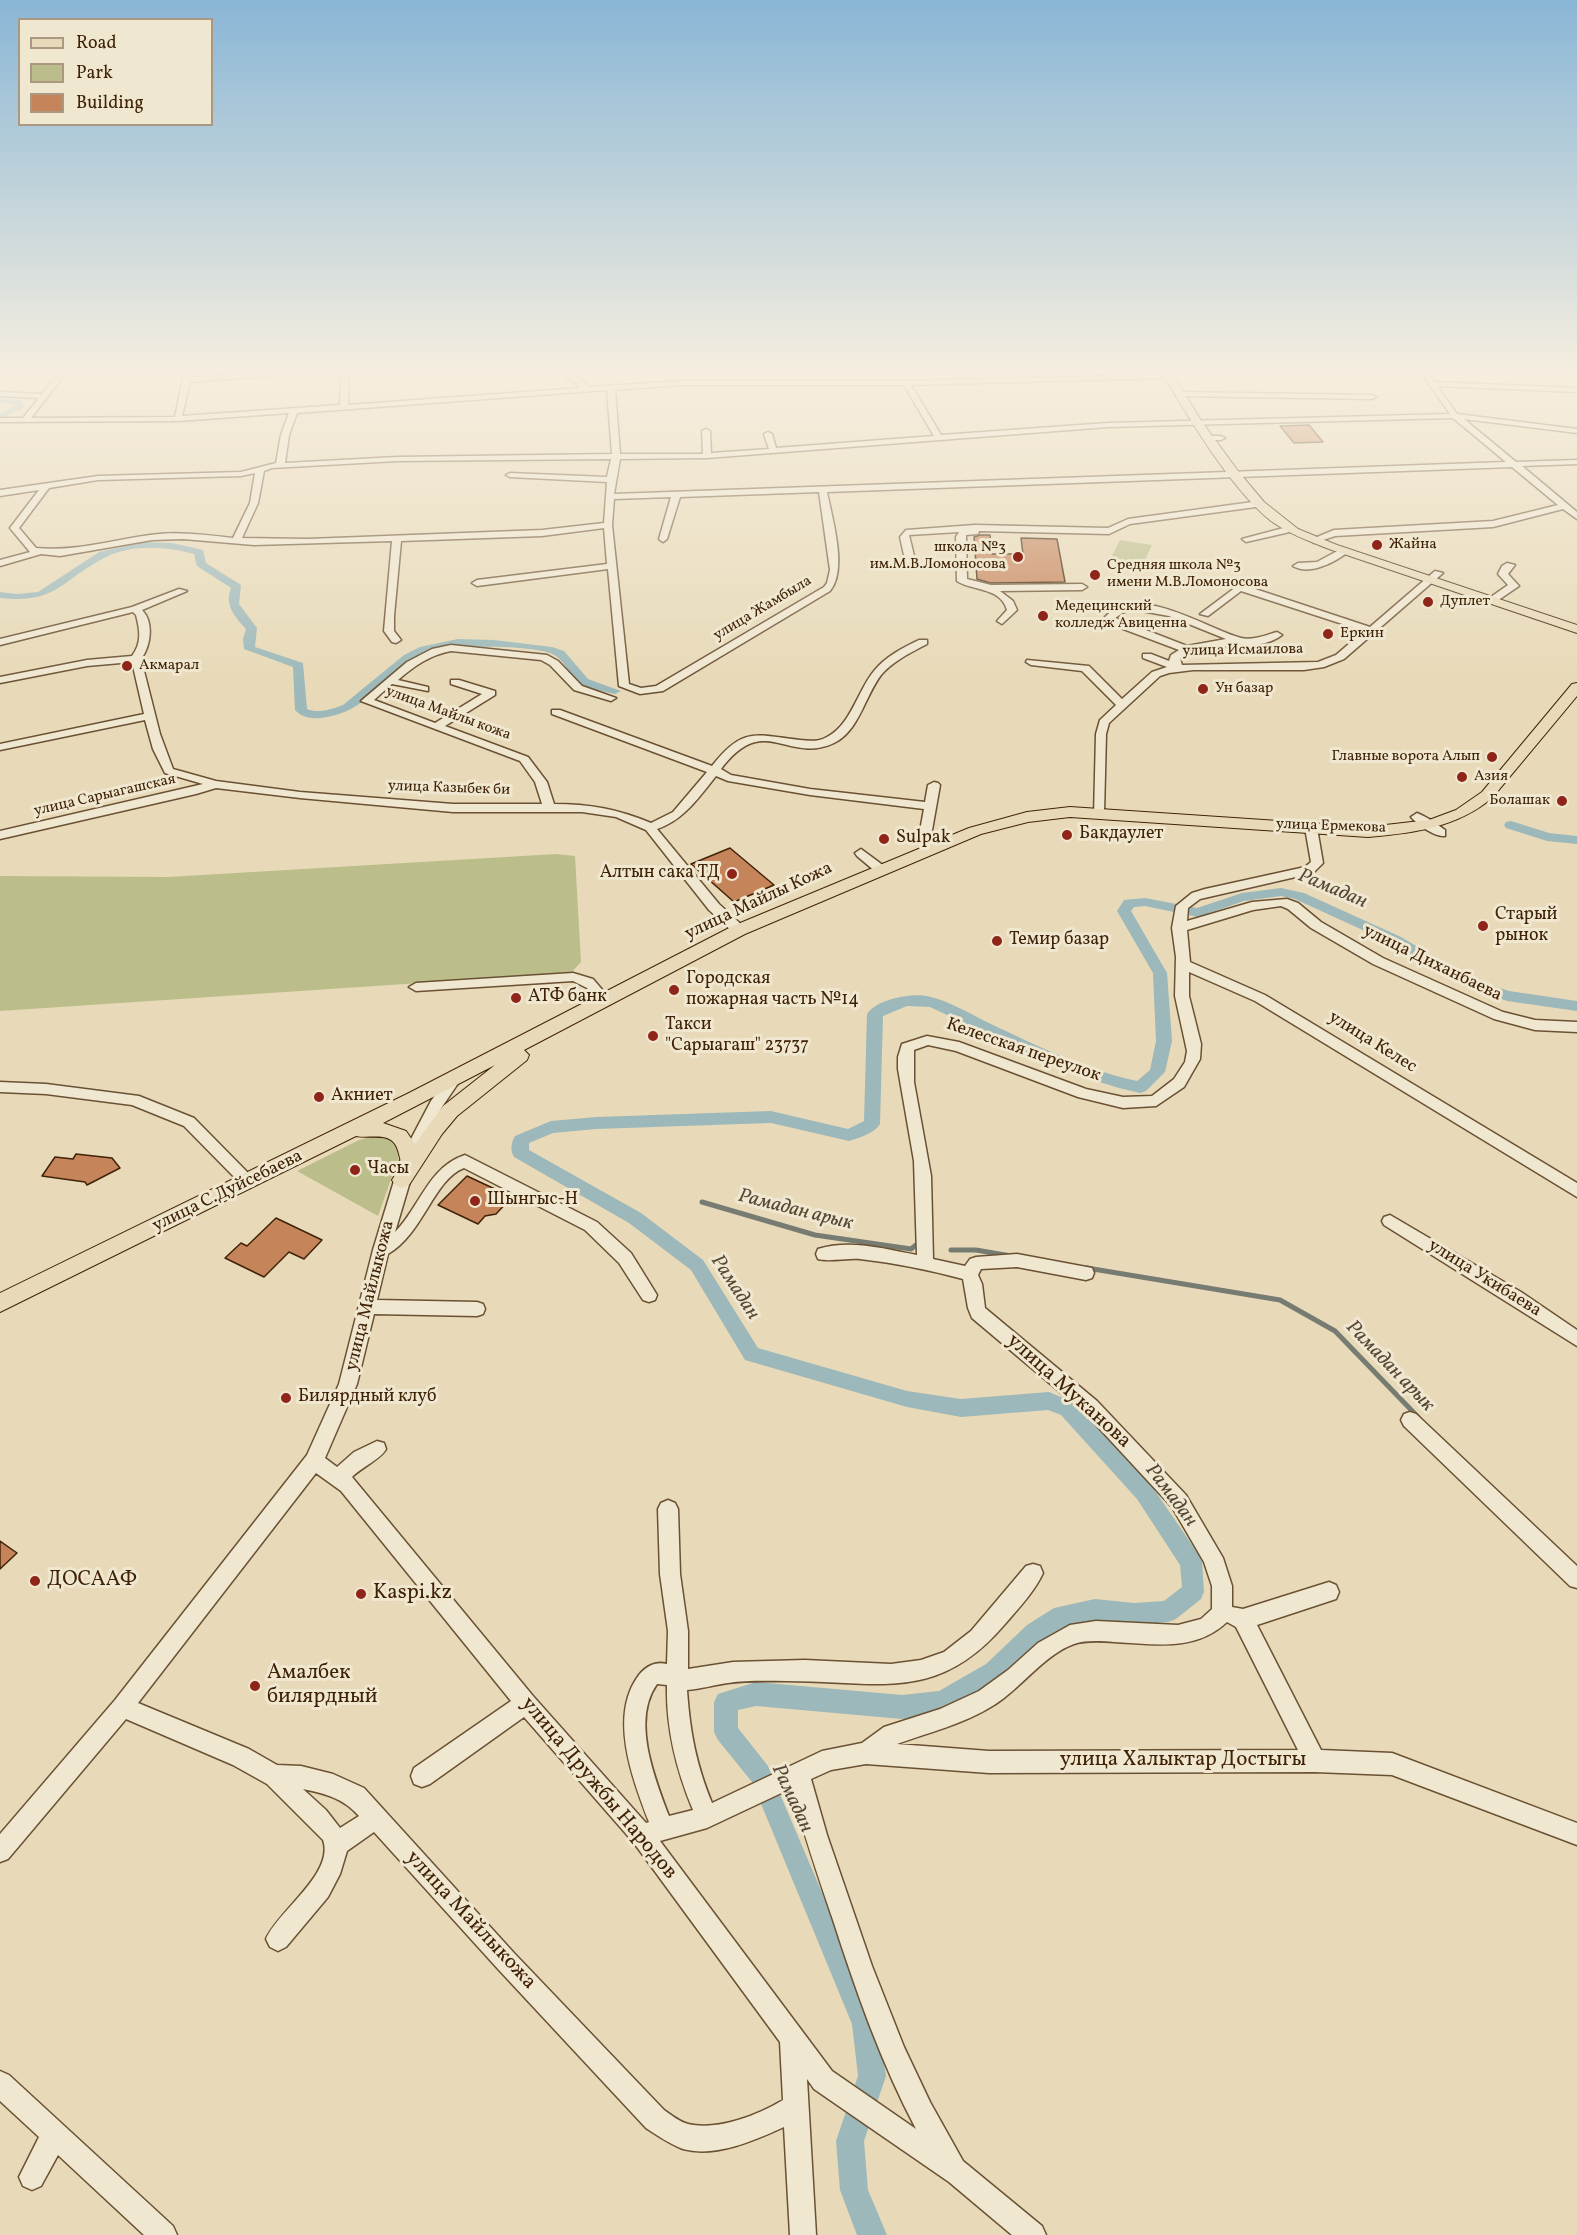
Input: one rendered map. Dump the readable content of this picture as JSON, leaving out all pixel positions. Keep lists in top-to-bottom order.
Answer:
{
  "streets": {
    "main road": ["улица Ермекова", "улица Майлы Кожа", "улица С.Дуйсебаева"],
    "street": [
      "улица Жамбыла",
      "улица Исмаилова",
      "улица Майлы кожа",
      "улица Казыбек би",
      "улица Сарыагашская",
      "улица Диханбаева",
      "улица Келес",
      "Келесская переулок",
      "улица Укибаева",
      "улица Майлыкожа",
      "улица Муканова",
      "улица Халыктар Достыгы",
      "улица Дружбы Народов"
    ]
  },
  "crossings": [
    ["улица Исмаилова", "улица Ермекова"],
    ["улица Исмаилова", "улица Майлы Кожа"],
    ["улица Майлы кожа", "улица Казыбек би"],
    ["улица Казыбек би", "улица Сарыагашская"],
    ["улица Казыбек би", "улица Майлы Кожа"],
    ["улица Ермекова", "улица Майлы Кожа"],
    ["улица Майлы Кожа", "улица С.Дуйсебаева"],
    ["улица Майлы Кожа", "улица Майлыкожа"],
    ["улица Келес", "Келесская переулок"],
    ["улица С.Дуйсебаева", "улица Майлыкожа"],
    ["улица Майлыкожа", "улица Дружбы Народов"]
  ],
  "water": ["Рамадан", "Рамадан арык"],
  "places": [
    "Жайна",
    "школа №3 им.М.В.Ломоносова",
    "Средняя школа №3 имени М.В.Ломоносова",
    "Дуплет",
    "Медецинский колледж Авиценна",
    "Еркин",
    "Акмарал",
    "Ун базар",
    "Главные ворота Алып",
    "Азия",
    "Болашак",
    "Бакдаулет",
    "Sulpak",
    "Алтын сака ТД",
    "Старый рынок",
    "Темир базар",
    "Городская пожарная часть №14",
    "АТФ банк",
    "Такси \"Сарыагаш\" 23737",
    "Акниет",
    "Часы",
    "Шынгыс-Н",
    "Билярдный клуб",
    "ДОСААФ",
    "Kaspi.kz",
    "Амалбек билярдный"
  ],
  "legend": ["Road", "Park", "Building"]
}
